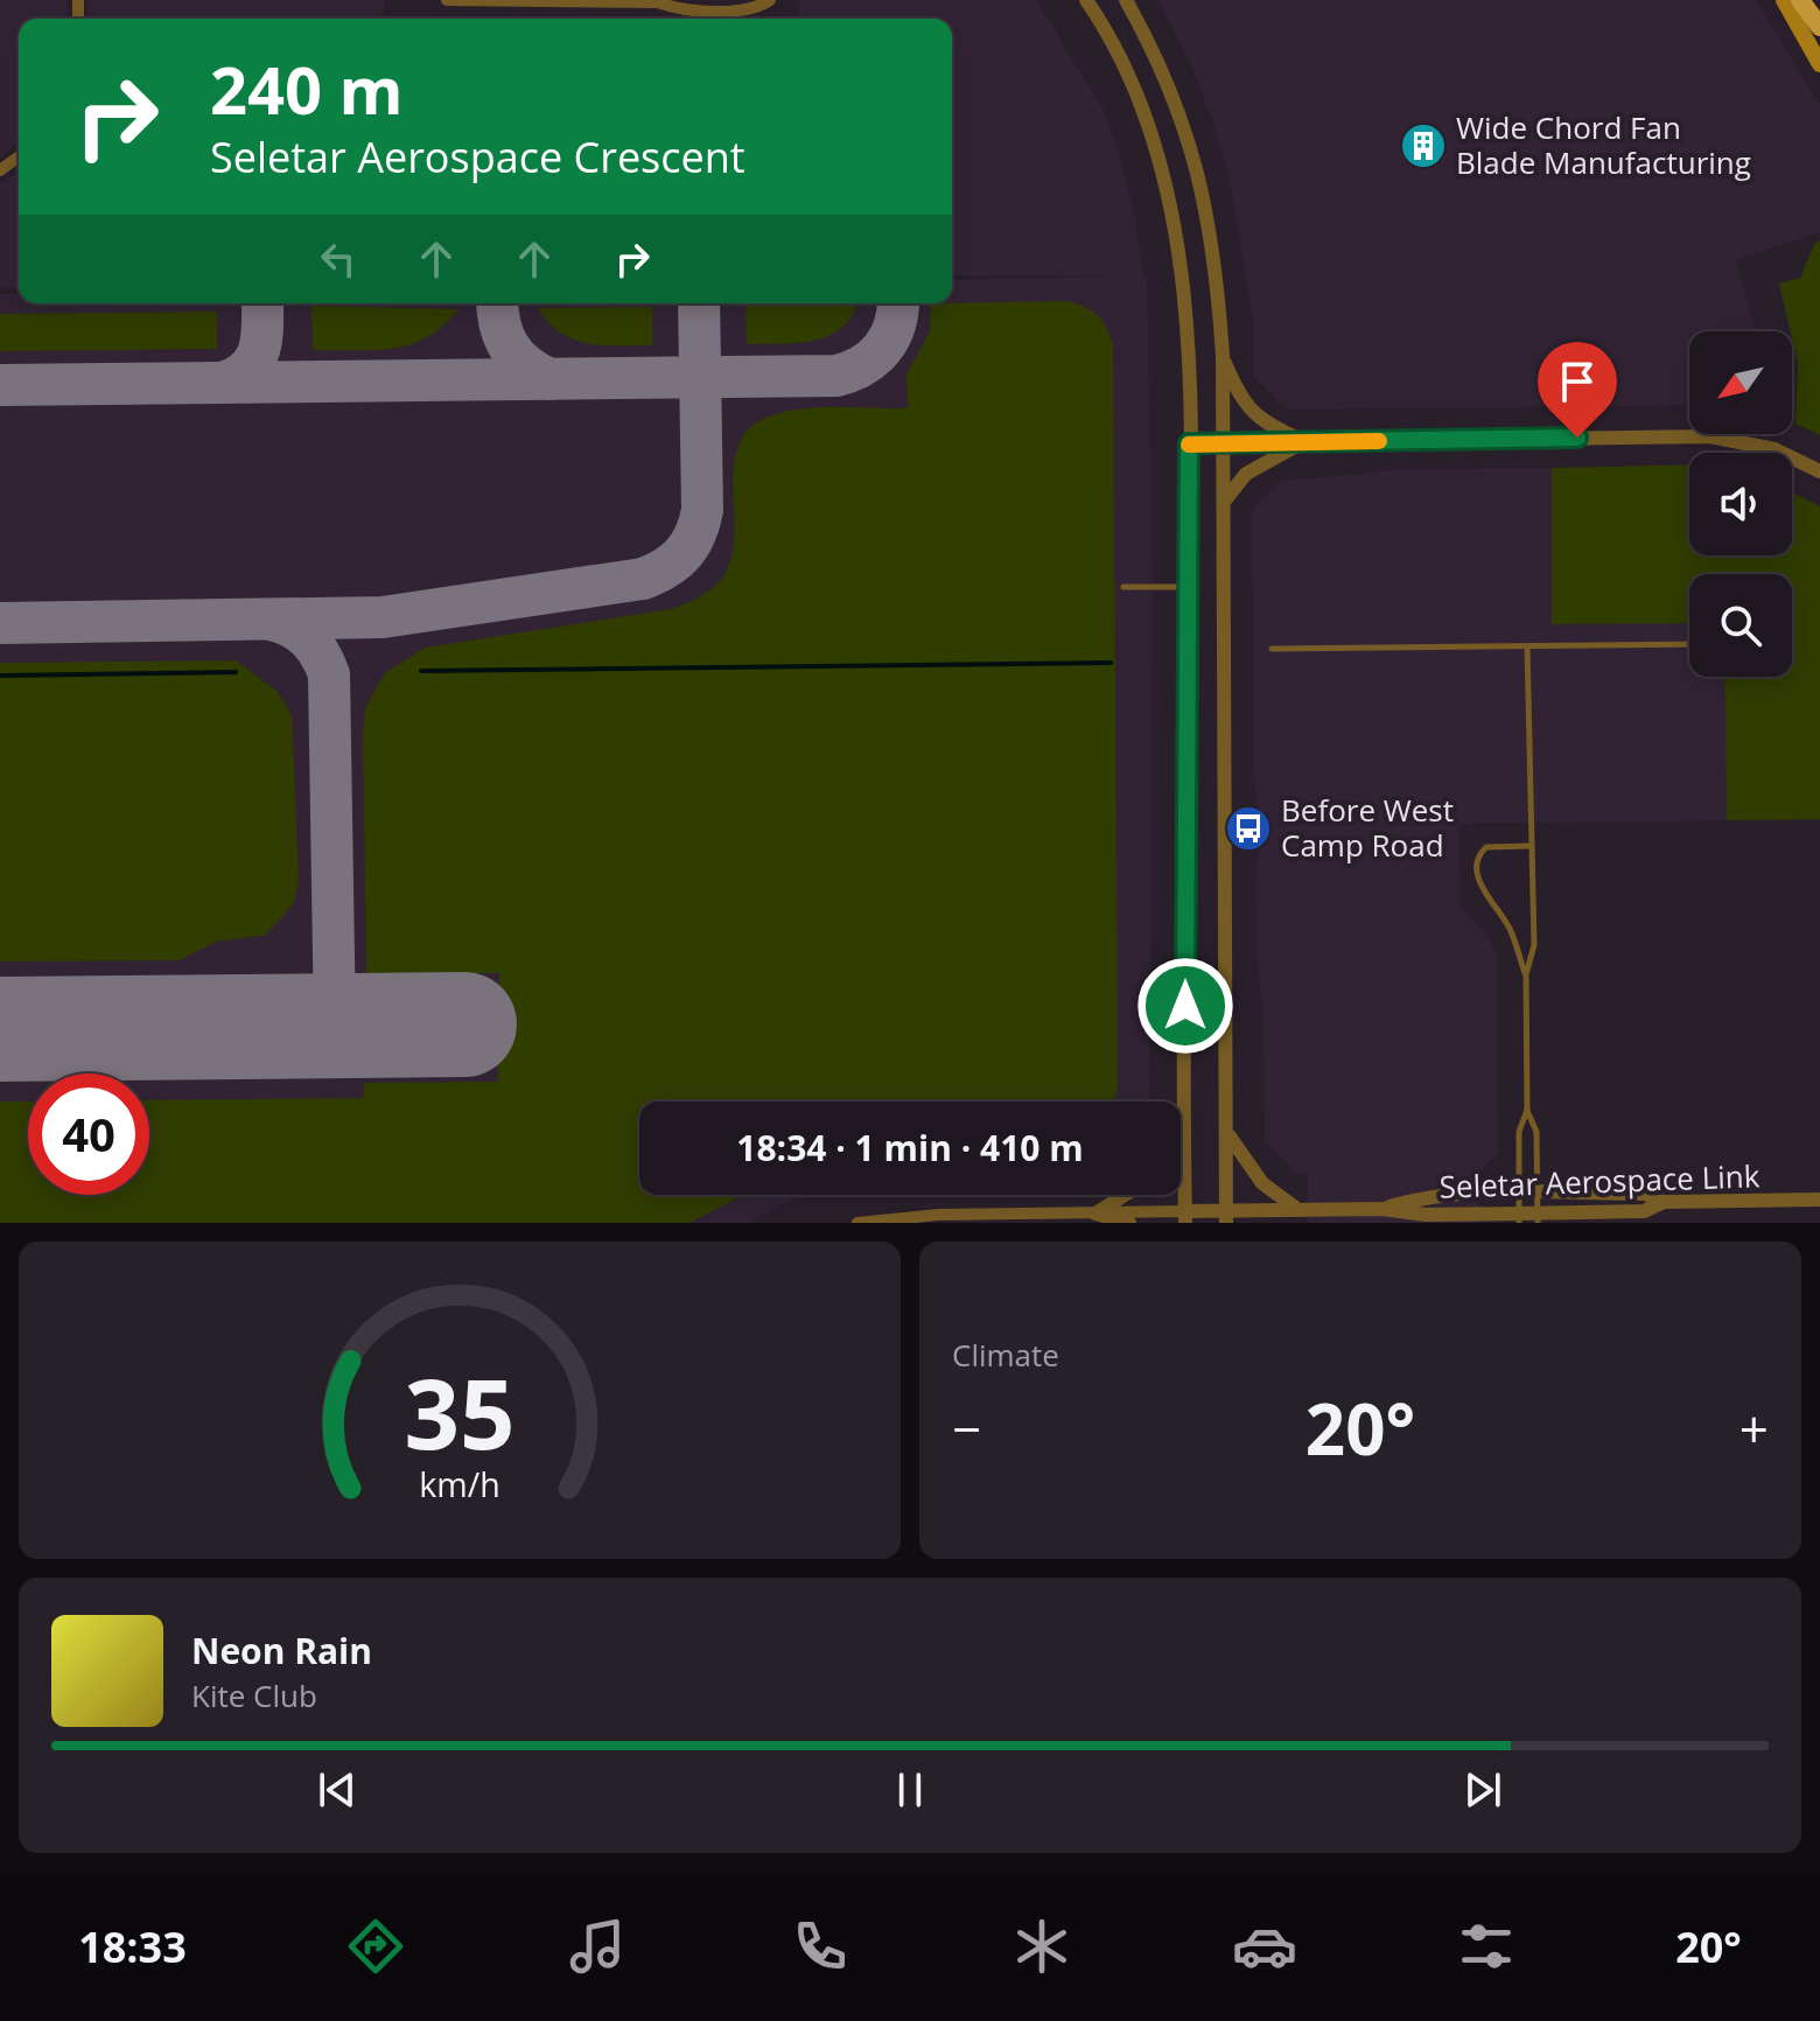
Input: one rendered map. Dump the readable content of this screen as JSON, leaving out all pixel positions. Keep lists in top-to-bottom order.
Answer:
{
  "streets": {
    "street": ["Seletar Aerospace Link"]
  },
  "places": {
    "building": ["Wide Chord Fan Blade Manufacturing"],
    "bus stop": ["Before West Camp Road"]
  },
  "north": "bottom left",
  "page": {
    "turn": ["240 m", "Seletar Aerospace Crescent"],
    "limit": "40",
    "trip": "18:34 · 1 min · 410 m",
    "tile": "Climate",
    "heat": ["−", "20°", "+"],
    "song": ["Neon Rain", "Kite Club"],
    "tabs": ["18:33", "20°"],
    "gauge": ["35", "km/h"]
  }
}
